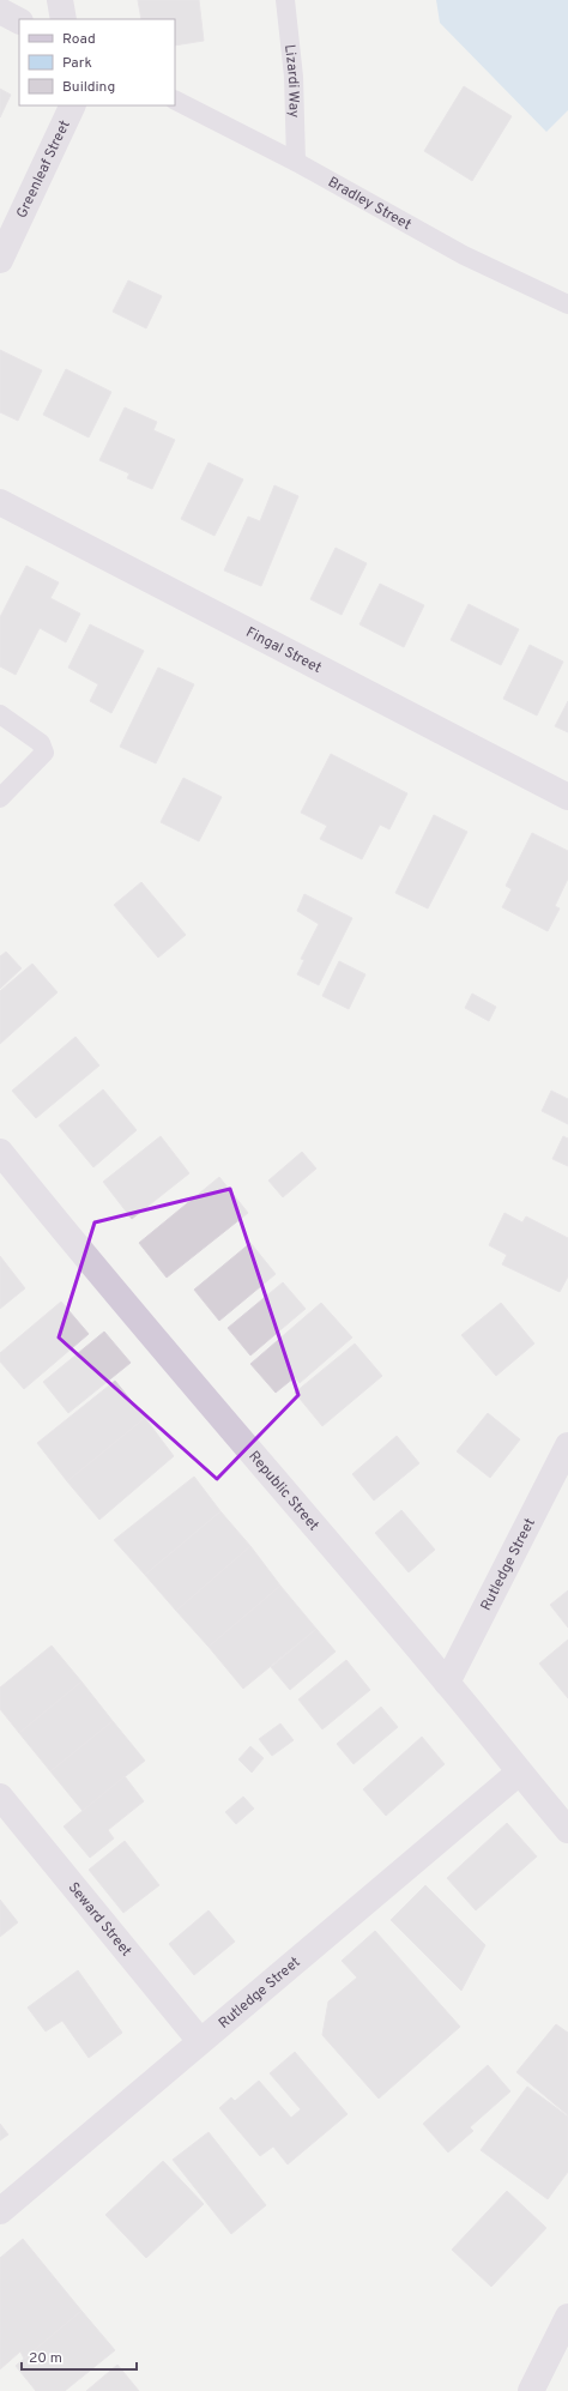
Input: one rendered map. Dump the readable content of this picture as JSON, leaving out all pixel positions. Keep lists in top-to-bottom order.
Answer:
{
  "streets": {
    "street": [
      "Greenleaf Street",
      "Fingal Street",
      "Republic Street",
      "Rutledge Street",
      "Seward Street"
    ],
    "lane": ["Lizardi Way", "Bradley Street"]
  },
  "crossings": [
    ["Lizardi Way", "Bradley Street"],
    ["Republic Street", "Rutledge Street"],
    ["Rutledge Street", "Seward Street"]
  ],
  "legend": ["Road", "Park", "Building"],
  "scale_bar": "20 m"
}
